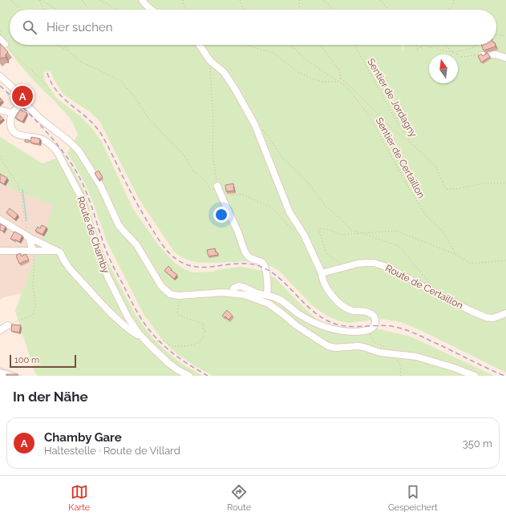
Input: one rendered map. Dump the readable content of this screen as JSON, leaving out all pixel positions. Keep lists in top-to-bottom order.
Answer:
{
  "streets": {
    "street": ["Route de Chamby", "Route de Certaillon"],
    "path": ["Sentier de Jordagny", "Sentier de Certaillon"]
  },
  "scale_bar": "100 m",
  "north": "top",
  "page": {
    "search": "Hier suchen",
    "pins": "A",
    "scale": "100 m",
    "heading": "In der Nähe",
    "list": [
      {
        "mark": "A",
        "name": "Chamby Gare",
        "note": "Haltestelle · Route de Villard",
        "value": "350 m"
      }
    ],
    "nav": ["Karte", "Route", "Gespeichert"]
  }
}
